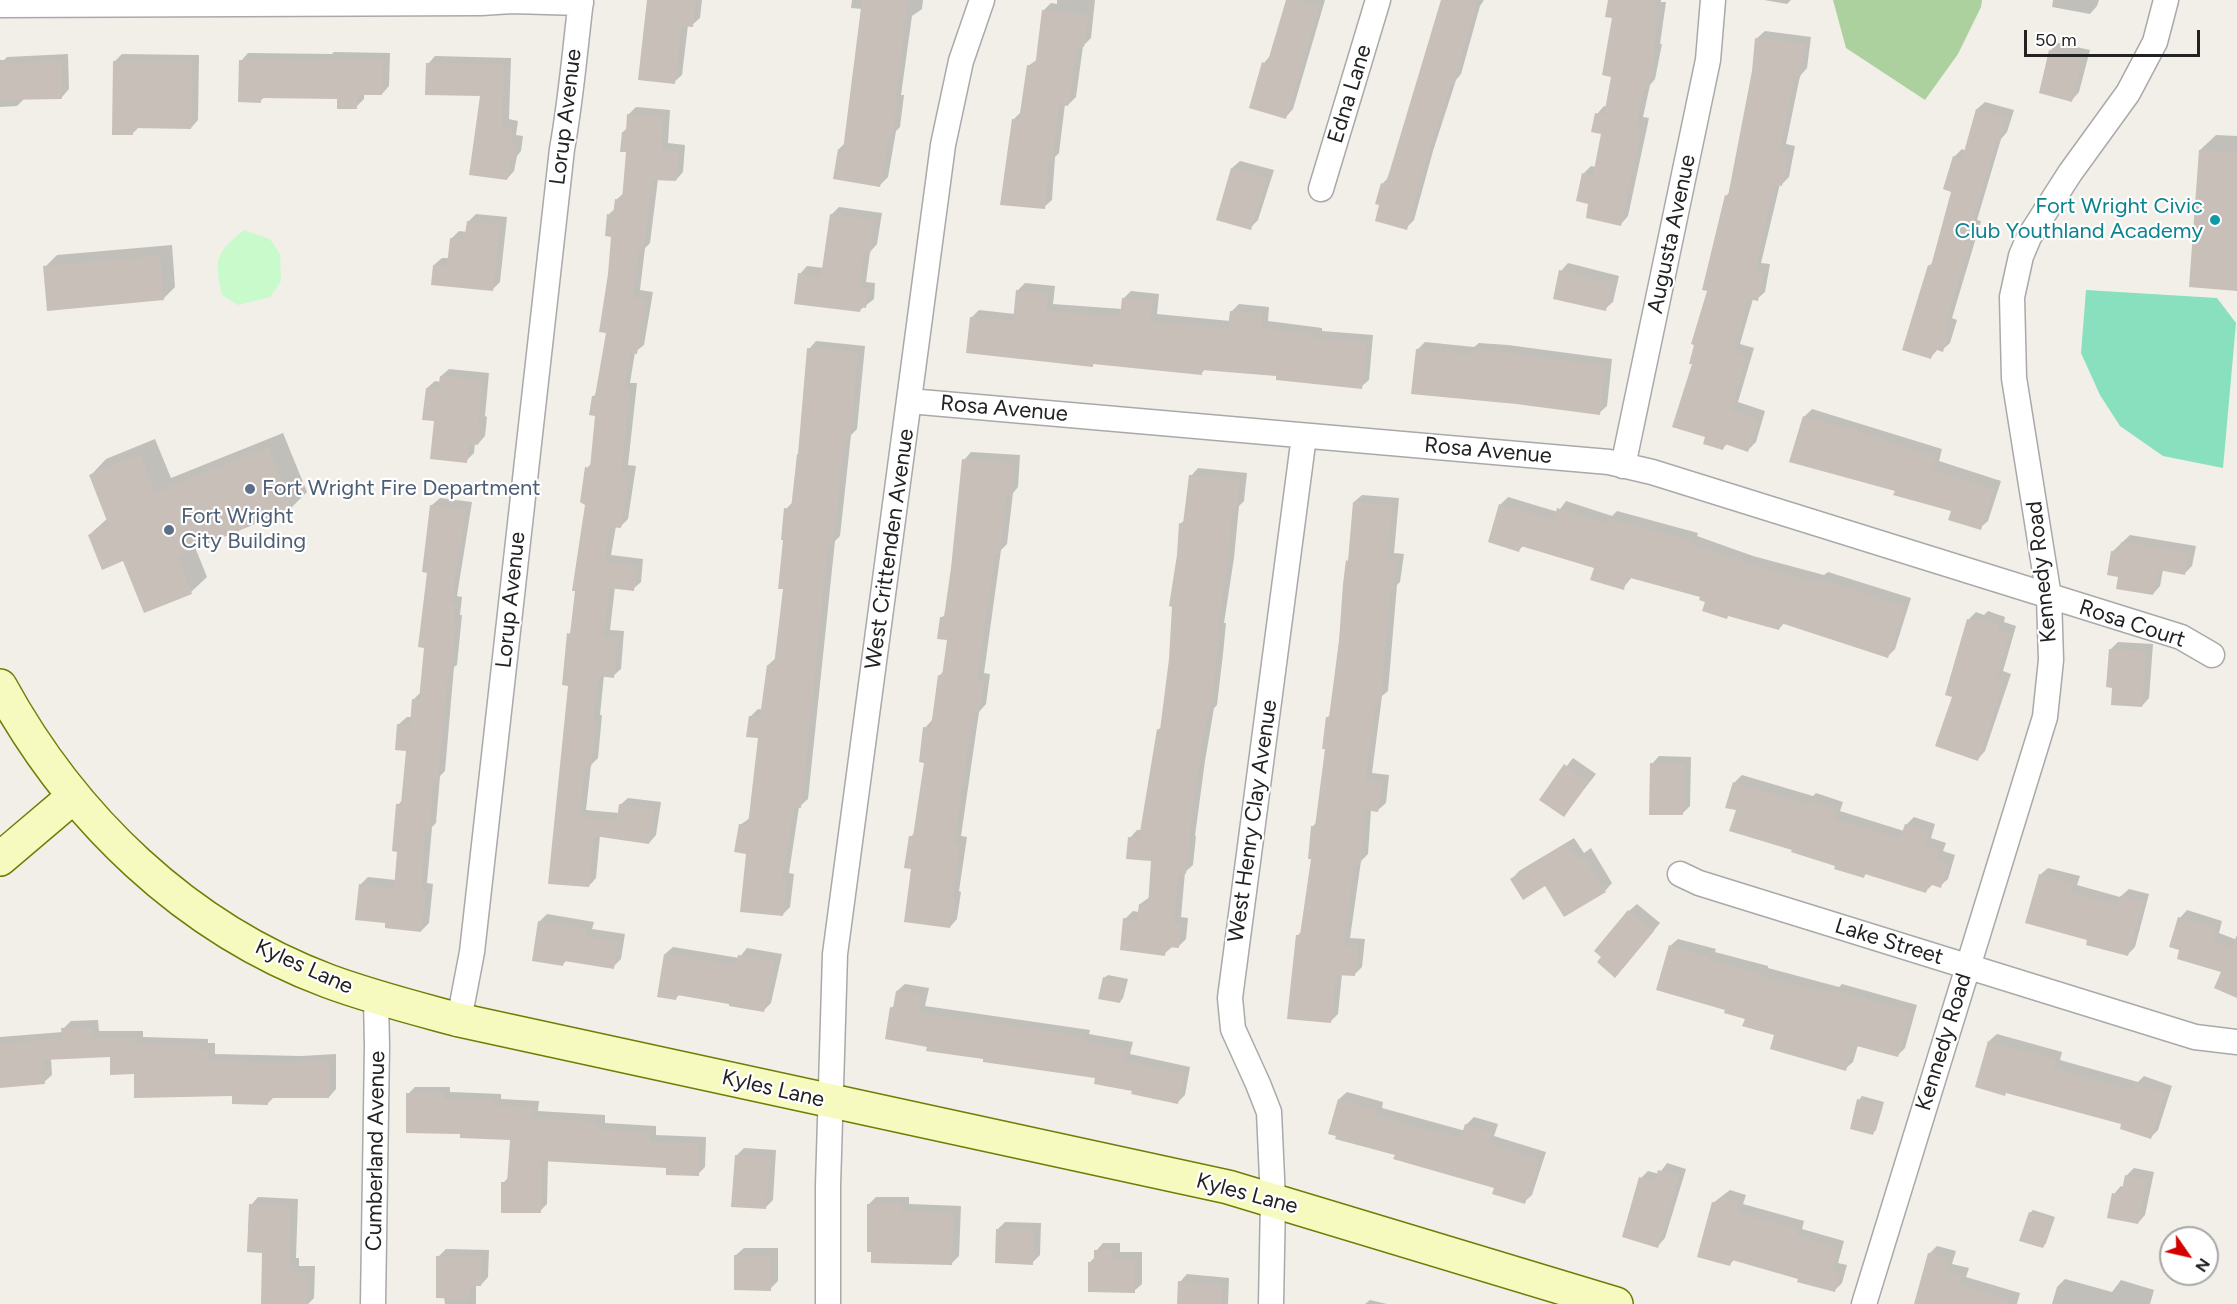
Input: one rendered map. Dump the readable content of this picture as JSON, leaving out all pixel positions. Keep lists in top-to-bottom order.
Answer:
{
  "streets": {
    "main road": ["Kyles Lane"],
    "street": [
      "Edna Lane",
      "Lorup Avenue",
      "Augusta Avenue",
      "Rosa Avenue",
      "West Crittenden Avenue",
      "Kennedy Road",
      "Rosa Court",
      "West Henry Clay Avenue",
      "Lake Street",
      "Cumberland Avenue"
    ]
  },
  "crossings": [
    ["Lorup Avenue", "Kyles Lane"],
    ["Augusta Avenue", "Rosa Avenue"],
    ["Rosa Avenue", "West Crittenden Avenue"],
    ["Rosa Avenue", "Kennedy Road"],
    ["Rosa Avenue", "Rosa Court"],
    ["Rosa Avenue", "West Henry Clay Avenue"],
    ["West Crittenden Avenue", "Kyles Lane"],
    ["Kennedy Road", "Rosa Court"],
    ["Kennedy Road", "Lake Street"],
    ["West Henry Clay Avenue", "Kyles Lane"],
    ["Kyles Lane", "Cumberland Avenue"]
  ],
  "places": ["Fort Wright Civic Club Youthland Academy", "Fort Wright Fire Department", "Fort Wright City Building"],
  "scale_bar": "50 m",
  "north": "bottom right"
}
